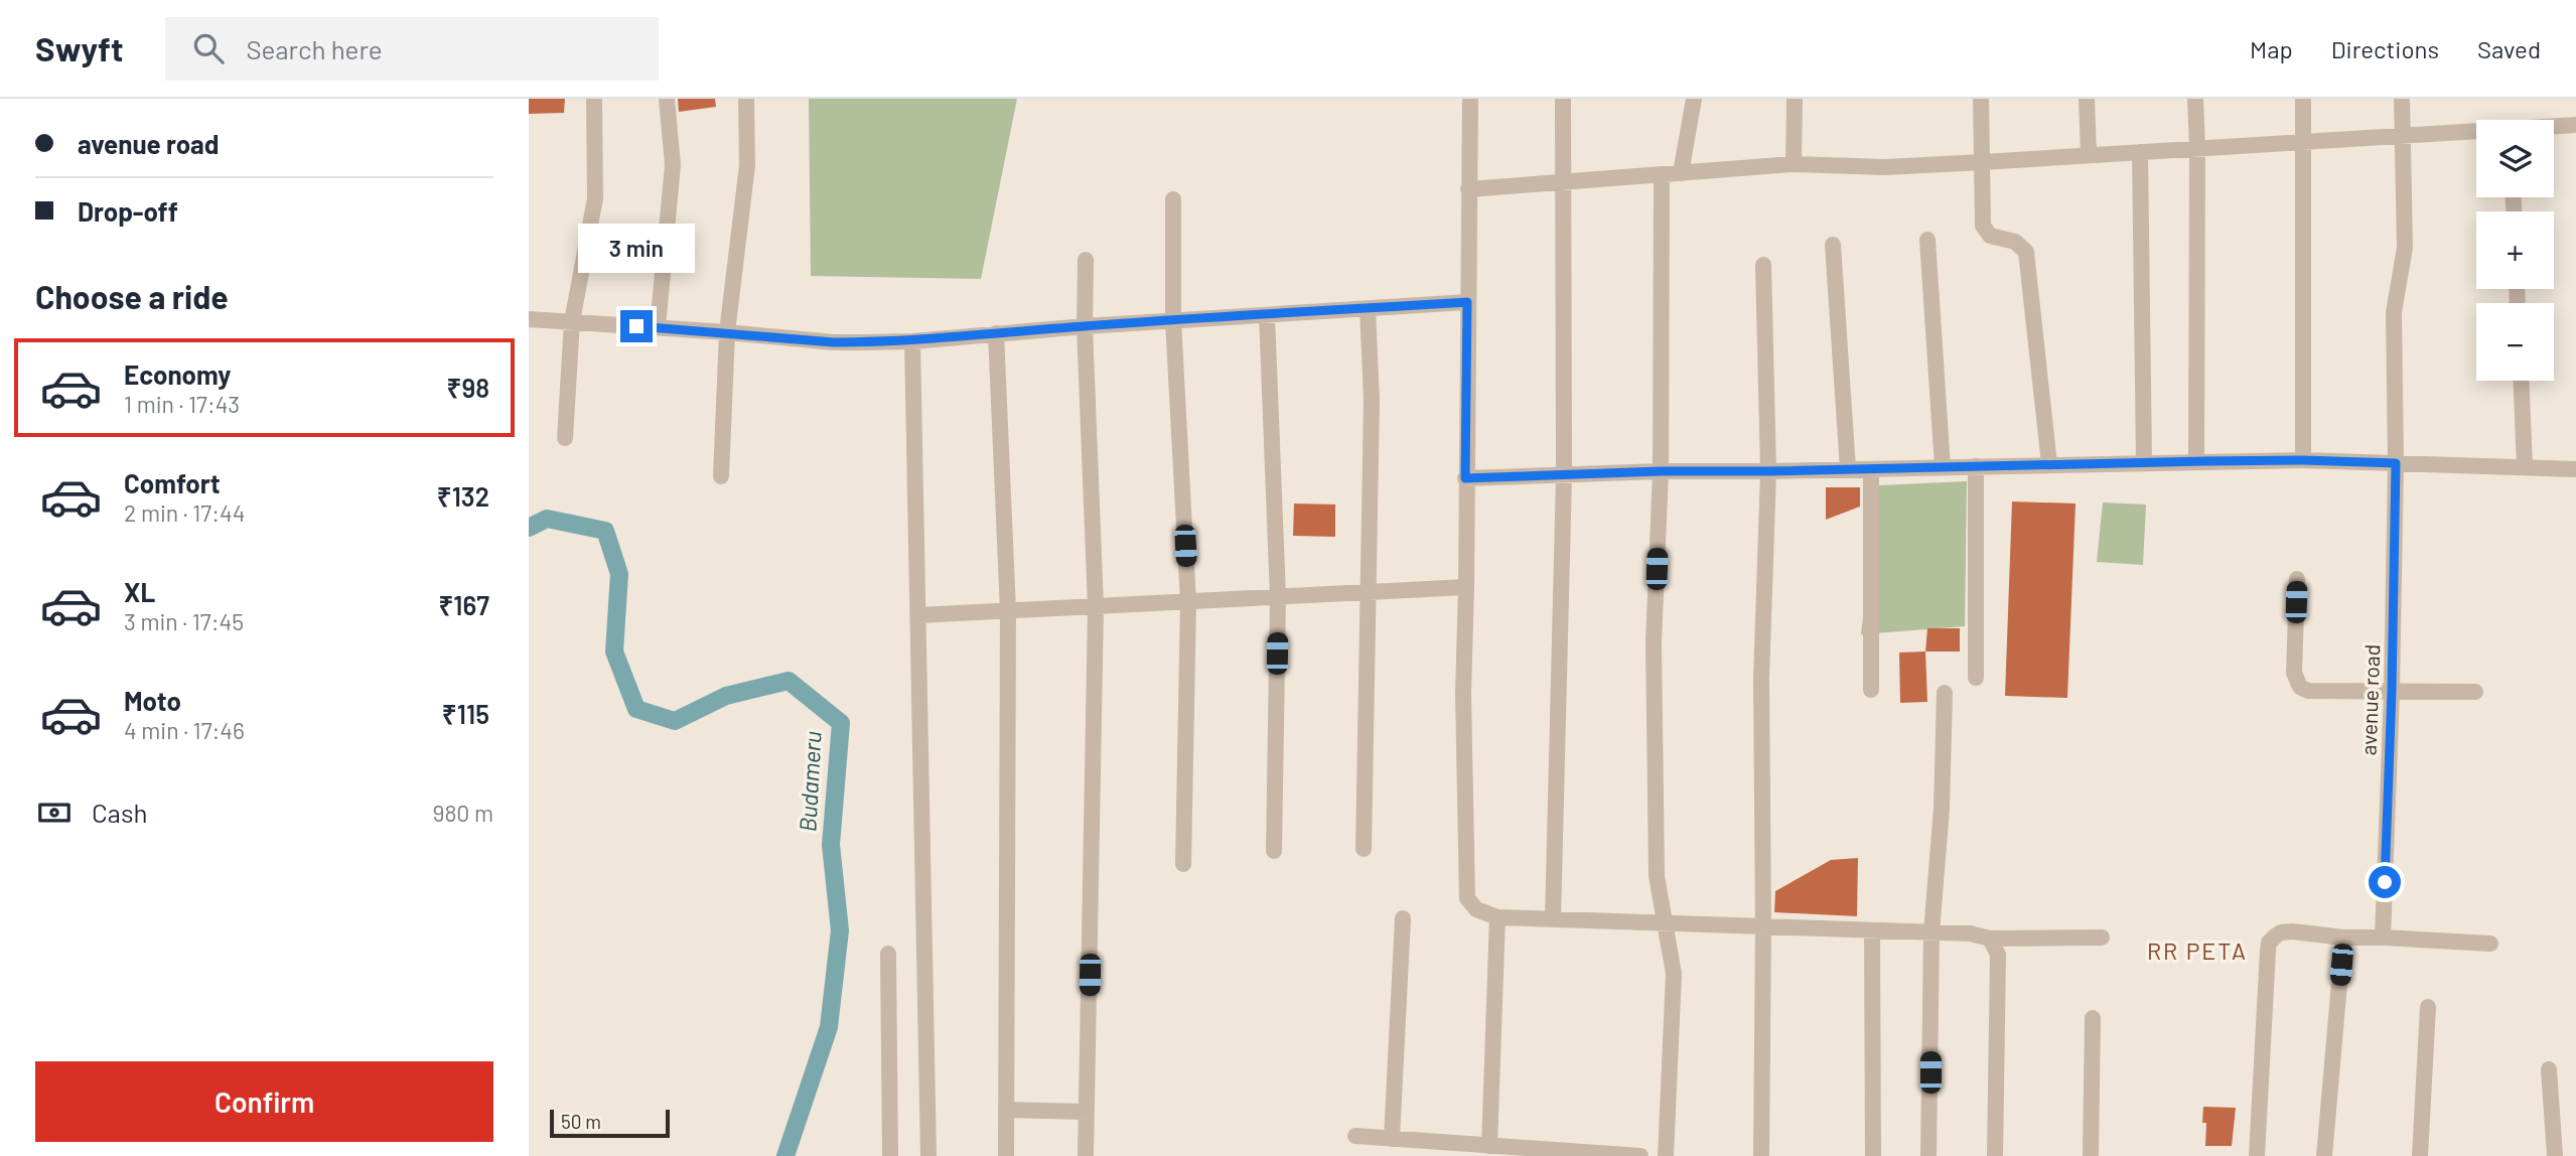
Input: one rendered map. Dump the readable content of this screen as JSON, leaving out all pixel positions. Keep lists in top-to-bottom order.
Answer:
{
  "streets": {
    "street": ["avenue road"]
  },
  "districts": ["RR PETA"],
  "water": ["Budameru"],
  "scale_bar": "50 m",
  "page": {
    "header": "Swyft",
    "search": "Search here",
    "nav": ["Map", "Directions", "Saved"],
    "banner": ["avenue road", "Drop-off"],
    "map_buttons": ["+", "−"],
    "bubble": "3 min",
    "heading": "Choose a ride",
    "list": [
      {
        "name": "Economy",
        "note": "1 min · 17:43",
        "value": "₹98"
      },
      {
        "name": "Comfort",
        "note": "2 min · 17:44",
        "value": "₹132"
      },
      {
        "name": "XL",
        "note": "3 min · 17:45",
        "value": "₹167"
      },
      {
        "name": "Moto",
        "note": "4 min · 17:46",
        "value": "₹115"
      }
    ],
    "pay": ["Cash", "980 m"],
    "buttons": "Confirm",
    "scale": "50 m"
  }
}
